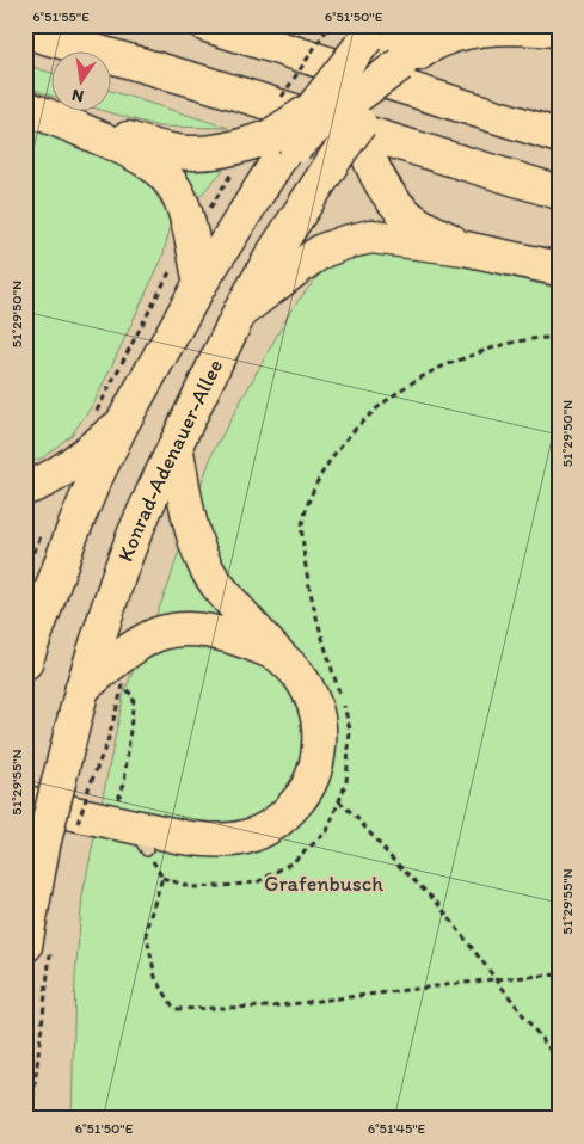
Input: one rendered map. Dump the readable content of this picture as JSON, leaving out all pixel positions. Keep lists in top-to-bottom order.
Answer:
{
  "streets": {
    "main road": ["Konrad-Adenauer-Allee"]
  },
  "parks": ["Grafenbusch"],
  "north": "bottom",
  "coordinates": [
    "6°51'55\"E",
    "6°51'50\"E",
    "51°29'50\"N",
    "51°29'55\"N",
    "6°51'45\"E"
  ]
}
